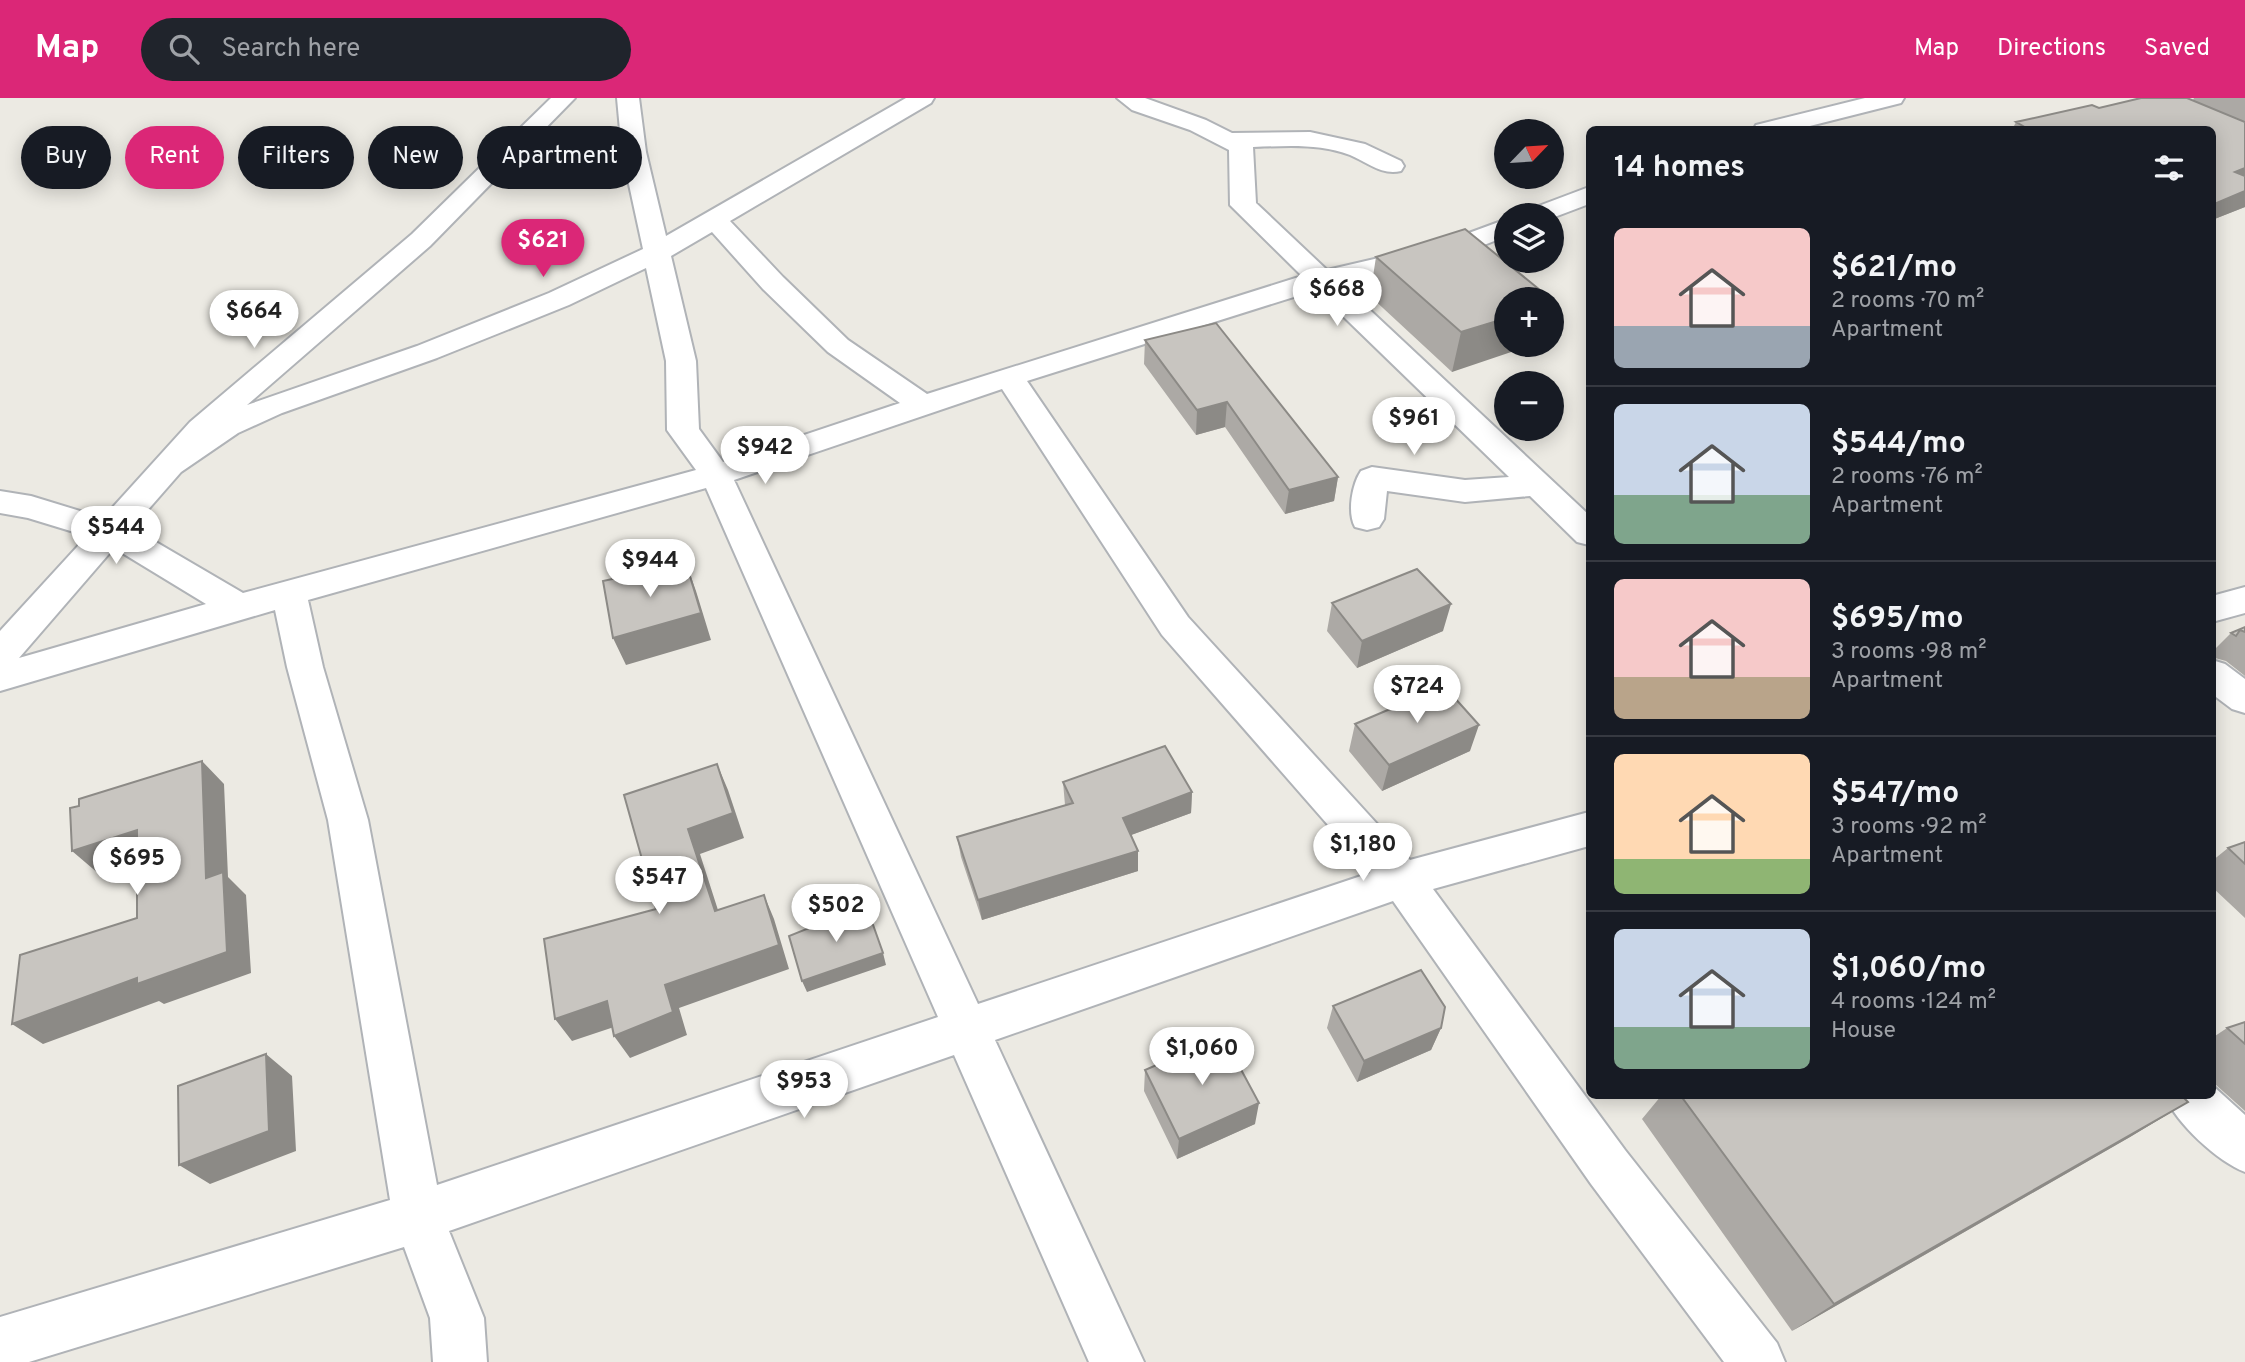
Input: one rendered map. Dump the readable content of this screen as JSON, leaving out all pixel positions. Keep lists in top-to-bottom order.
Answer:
{
  "north": "top right",
  "page": {
    "header": "Map",
    "search": "Search here",
    "nav": ["Map", "Directions", "Saved"],
    "map_buttons": ["+", "−"],
    "chip": [
      "Buy",
      "Rent",
      "Filters",
      "New",
      "Apartment"
    ],
    "heading": "14 homes",
    "list": [
      {
        "name": "$621/mo",
        "note": "2 rooms · 70 m² · Apartment"
      },
      {
        "name": "$544/mo",
        "note": "2 rooms · 76 m² · Apartment"
      },
      {
        "name": "$695/mo",
        "note": "3 rooms · 98 m² · Apartment"
      },
      {
        "name": "$547/mo",
        "note": "3 rooms · 92 m² · Apartment"
      },
      {
        "name": "$1,060/mo",
        "note": "4 rooms · 124 m² · House"
      }
    ],
    "price": [
      "$621",
      "$668",
      "$664",
      "$961",
      "$942",
      "$544",
      "$944",
      "$724",
      "$1,180",
      "$695",
      "$547",
      "$502",
      "$1,060",
      "$953"
    ]
  }
}
